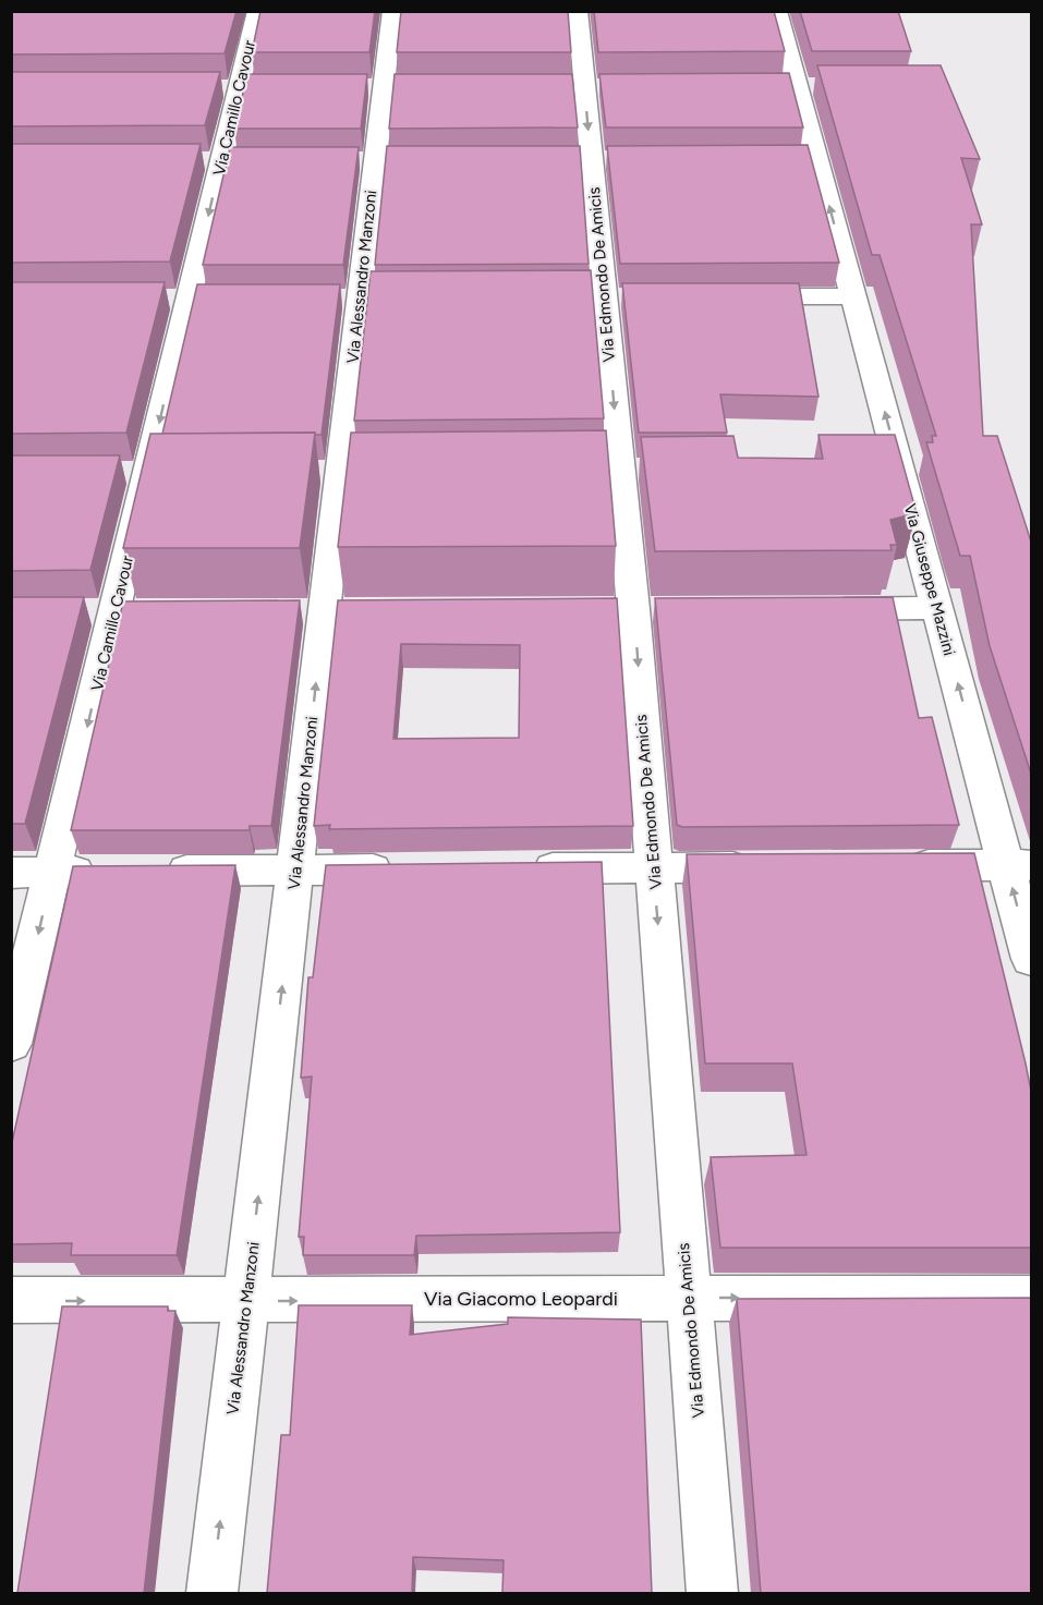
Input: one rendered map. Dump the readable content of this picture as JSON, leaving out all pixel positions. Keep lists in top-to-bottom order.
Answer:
{
  "streets": {
    "street": [
      "Via Camillo Cavour",
      "Via Edmondo De Amicis",
      "Via Alessandro Manzoni",
      "Via Giuseppe Mazzini",
      "Via Giacomo Leopardi"
    ]
  },
  "crossings": [
    ["Via Edmondo De Amicis", "Via Giacomo Leopardi"],
    ["Via Alessandro Manzoni", "Via Giacomo Leopardi"]
  ],
  "one_way": [
    "Via Camillo Cavour",
    "Via Edmondo De Amicis",
    "Via Alessandro Manzoni",
    "Via Giuseppe Mazzini",
    "Via Giacomo Leopardi"
  ]
}
